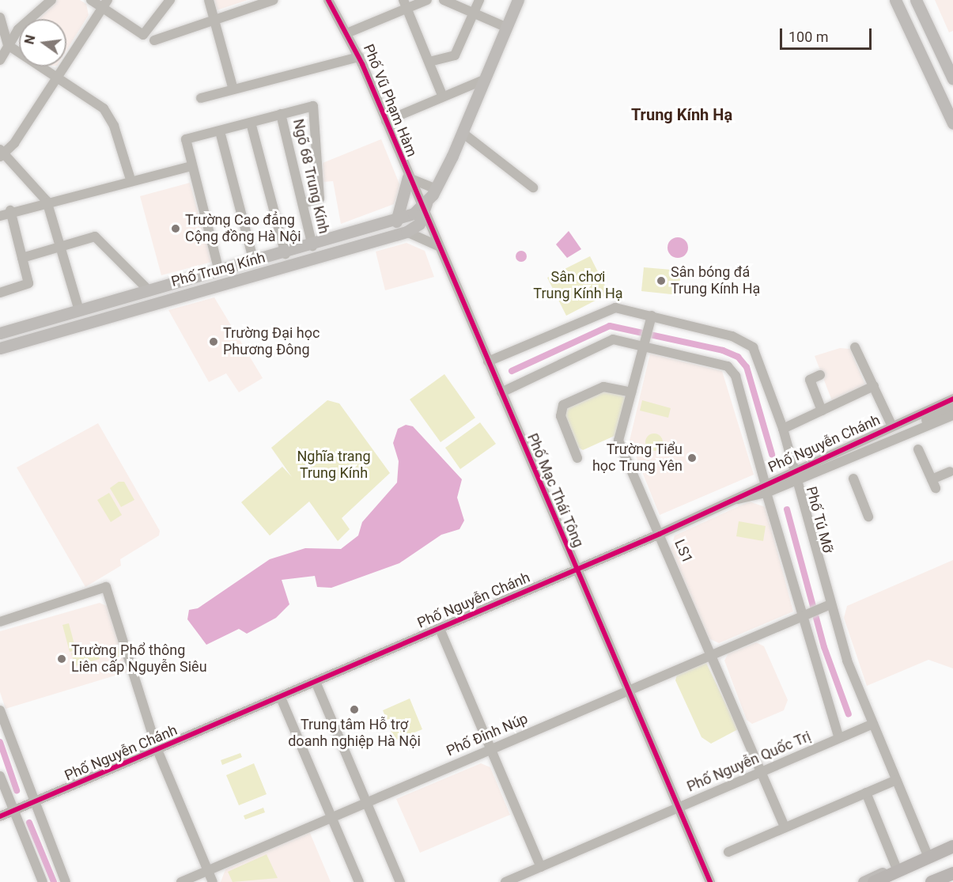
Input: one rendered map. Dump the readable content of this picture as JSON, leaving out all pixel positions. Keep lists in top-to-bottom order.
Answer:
{
  "streets": {
    "main road": ["Phố Trung Kính"],
    "street": [
      "Phố Vũ Phạm Hàm",
      "Ngõ 68 Trung Kính",
      "Phố Nguyễn Chánh",
      "Phố Mạc Thái Tông",
      "Phố Tú Mỡ",
      "LS1",
      "Phố Đinh Núp",
      "Phố Nguyễn Quốc Trị"
    ]
  },
  "crossings": [
    ["Phố Vũ Phạm Hàm", "Phố Trung Kính"],
    ["Phố Vũ Phạm Hàm", "Phố Mạc Thái Tông"],
    ["Ngõ 68 Trung Kính", "Phố Trung Kính"],
    ["Phố Trung Kính", "Phố Mạc Thái Tông"],
    ["Phố Nguyễn Chánh", "Phố Mạc Thái Tông"],
    ["Phố Nguyễn Chánh", "Phố Tú Mỡ"],
    ["Phố Nguyễn Chánh", "LS1"],
    ["Phố Mạc Thái Tông", "Phố Tú Mỡ"],
    ["Phố Mạc Thái Tông", "Phố Đinh Núp"],
    ["Phố Mạc Thái Tông", "Phố Nguyễn Quốc Trị"],
    ["Phố Tú Mỡ", "LS1"],
    ["Phố Tú Mỡ", "Phố Đinh Núp"],
    ["Phố Tú Mỡ", "Phố Nguyễn Quốc Trị"],
    ["LS1", "Phố Đinh Núp"],
    ["LS1", "Phố Nguyễn Quốc Trị"]
  ],
  "districts": ["Trung Kính Hạ"],
  "parks": ["Sân chơi Trung Kính Hạ", "Nghĩa trang Trung Kính"],
  "places": [
    "Trường Cao đẳng Cộng đồng Hà Nội",
    "Sân bóng đá Trung Kính Hạ",
    "Trường Đại học Phương Đông",
    "Trường Tiểu học Trung Yên",
    "Trường Phổ thông Liên cấp Nguyễn Siêu",
    "Trung tâm Hỗ trợ doanh nghiệp Hà Nội"
  ],
  "scale_bar": "100 m",
  "north": "left"
}
